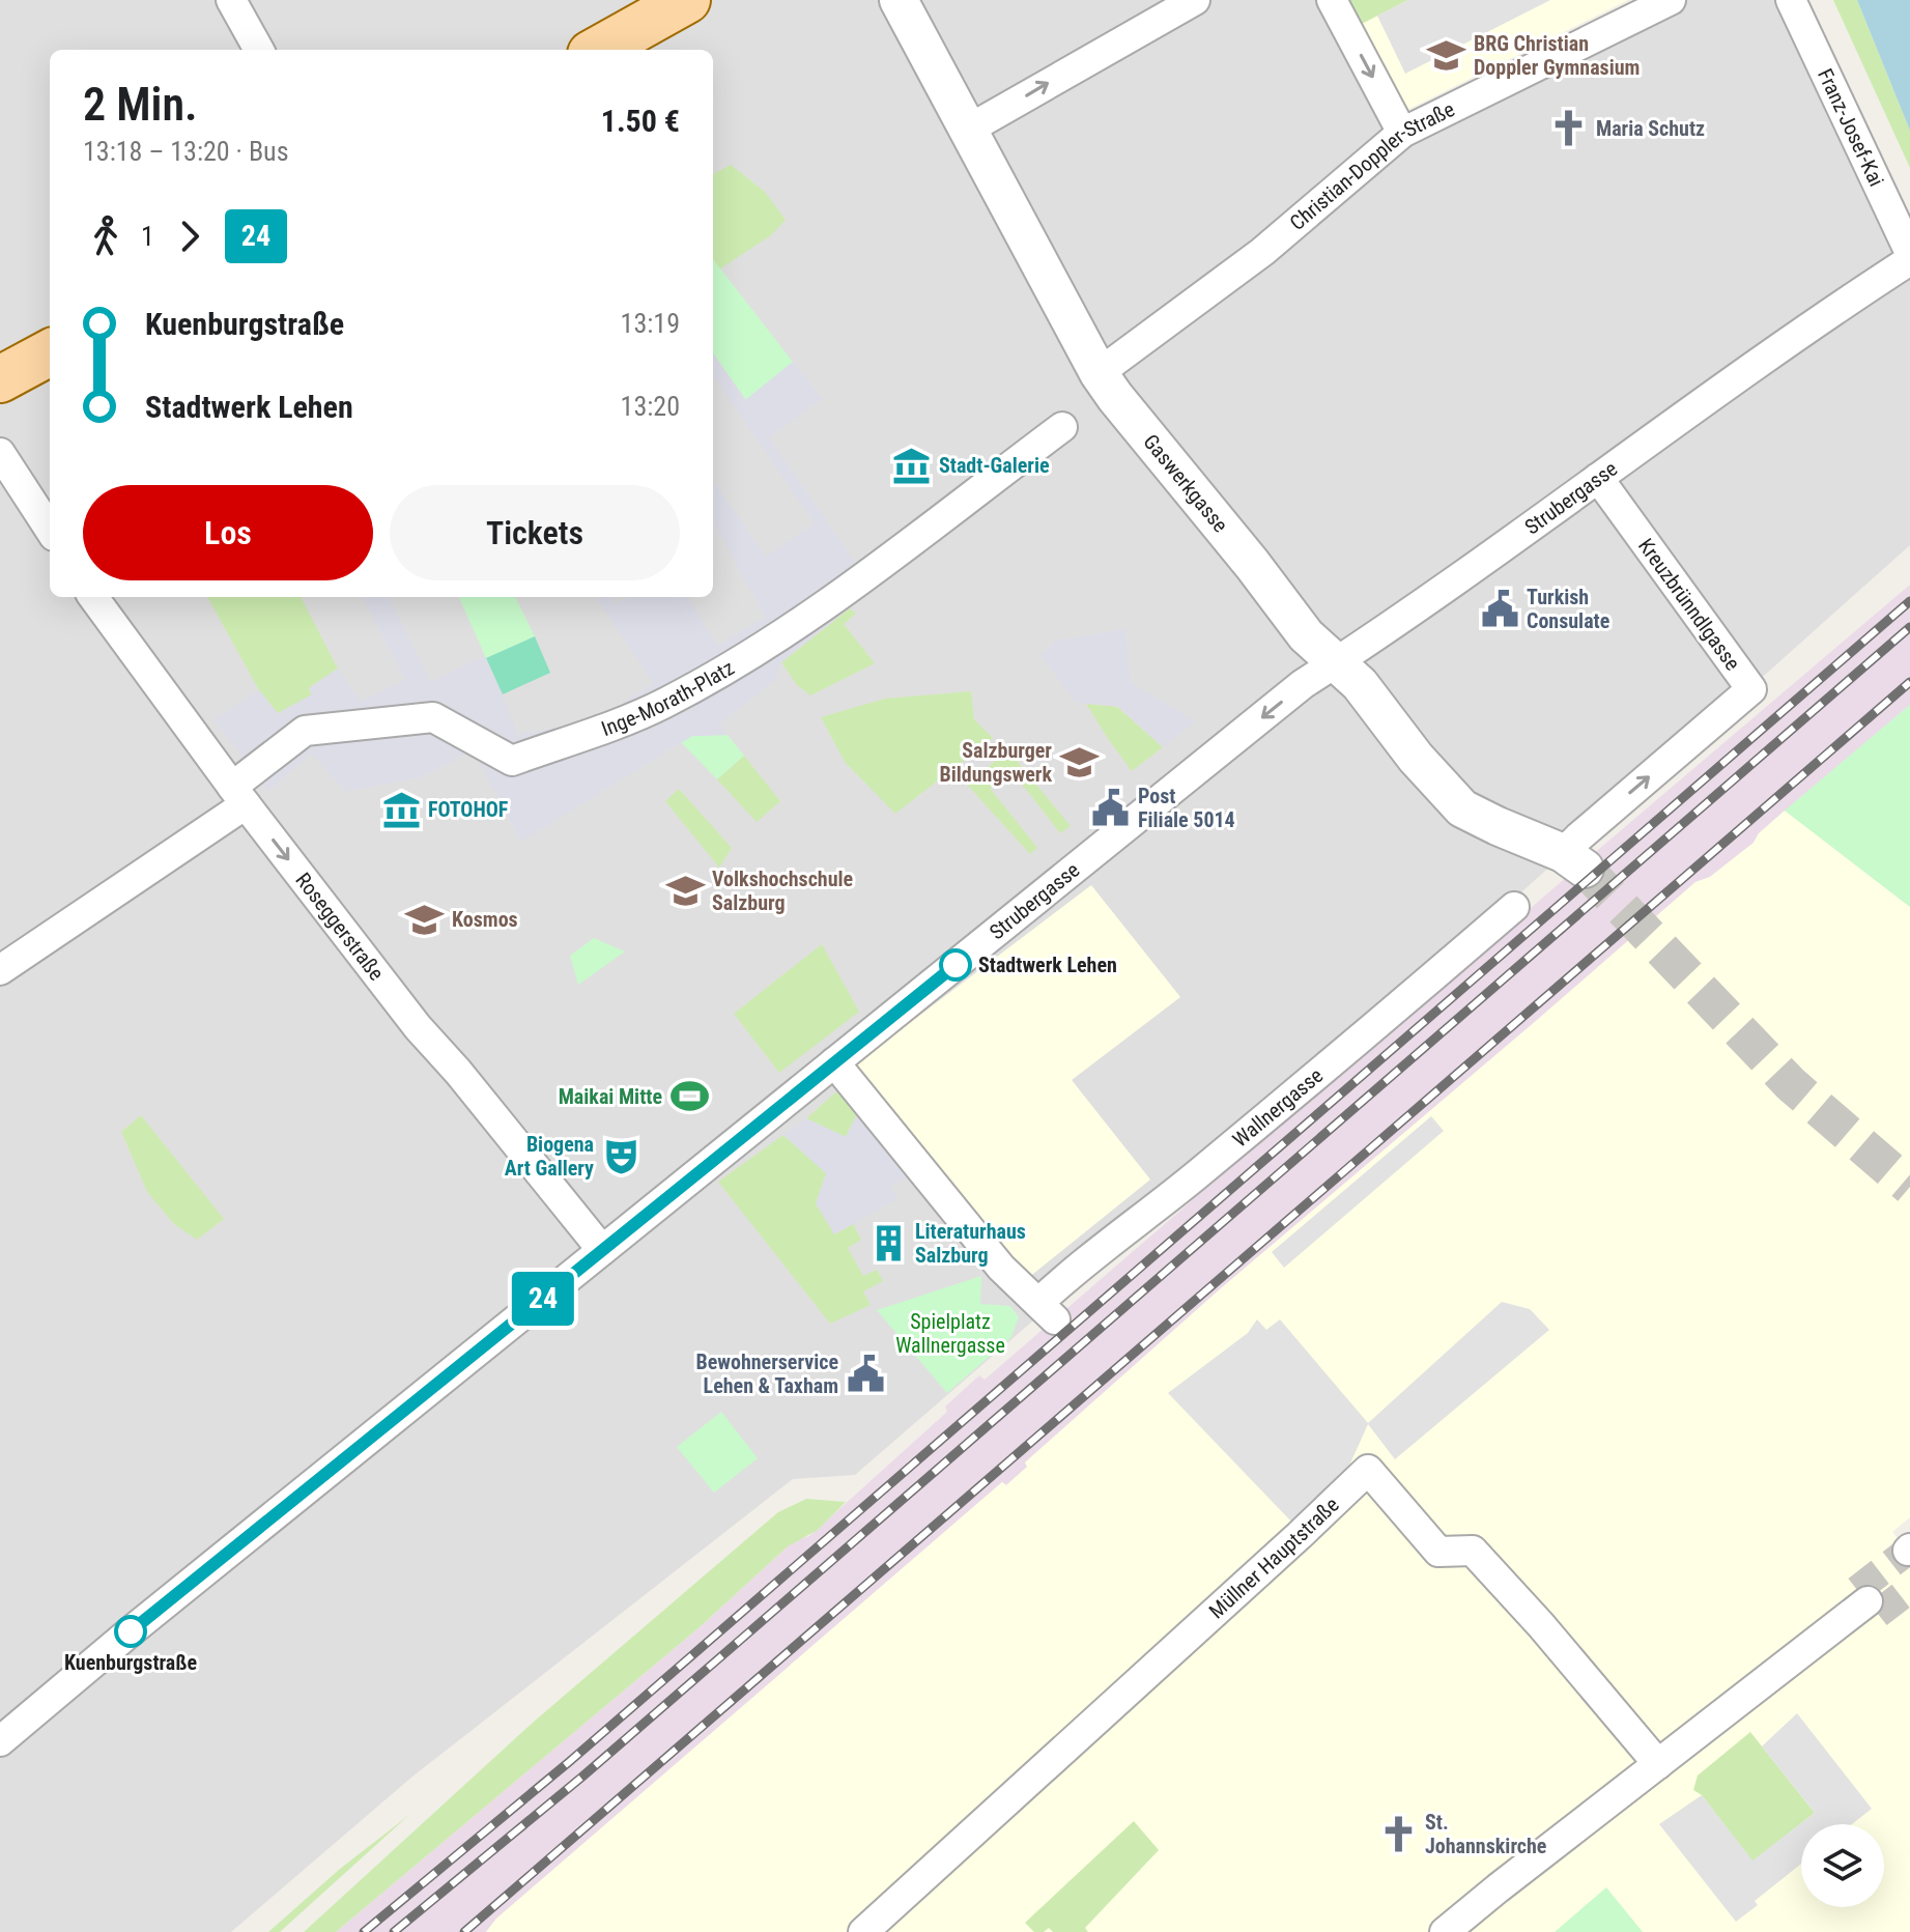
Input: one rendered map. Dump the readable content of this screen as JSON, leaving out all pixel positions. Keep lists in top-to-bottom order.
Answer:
{
  "streets": {
    "street": [
      "Franz-Josef-Kai",
      "Christian-Doppler-Straße",
      "Gaswerkgasse",
      "Strubergasse",
      "Kreuzbrünndlgasse",
      "Inge-Morath-Platz",
      "Roseggerstraße",
      "Wallnergasse",
      "Müllner Hauptstraße"
    ]
  },
  "crossings": [
    ["Christian-Doppler-Straße", "Gaswerkgasse"],
    ["Gaswerkgasse", "Strubergasse"],
    ["Gaswerkgasse", "Kreuzbrünndlgasse"],
    ["Strubergasse", "Kreuzbrünndlgasse"],
    ["Strubergasse", "Roseggerstraße"],
    ["Strubergasse", "Wallnergasse"],
    ["Inge-Morath-Platz", "Roseggerstraße"]
  ],
  "one_way": ["Roseggerstraße"],
  "parks": ["Spielplatz Wallnergasse"],
  "places": {
    "school or university": [
      "BRG Christian Doppler Gymnasium",
      "Salzburger Bildungswerk",
      "Volkshochschule Salzburg",
      "Kosmos"
    ],
    "church": ["Maria Schutz", "St. Johannskirche"],
    "museum": ["Stadt-Galerie", "FOTOHOF"],
    "public building": ["Turkish Consulate", "Post Filiale 5014", "Bewohnerservice Lehen & Taxham"],
    "other": ["Stadtwerk Lehen", "Kuenburgstraße"],
    "sports": ["Maikai Mitte"],
    "theatre": ["Biogena Art Gallery"],
    "building": ["Literaturhaus Salzburg"]
  },
  "lines": ["bus line 24"],
  "page": {
    "on_map": "24",
    "heading": ["2 Min.", "13:18 – 13:20 · Bus", "1.50 €"],
    "legs": ["1", "24"],
    "list": [
      {
        "name": "Kuenburgstraße",
        "value": "13:19"
      },
      {
        "name": "Stadtwerk Lehen",
        "value": "13:20"
      }
    ],
    "buttons": ["Los", "Tickets"]
  }
}
